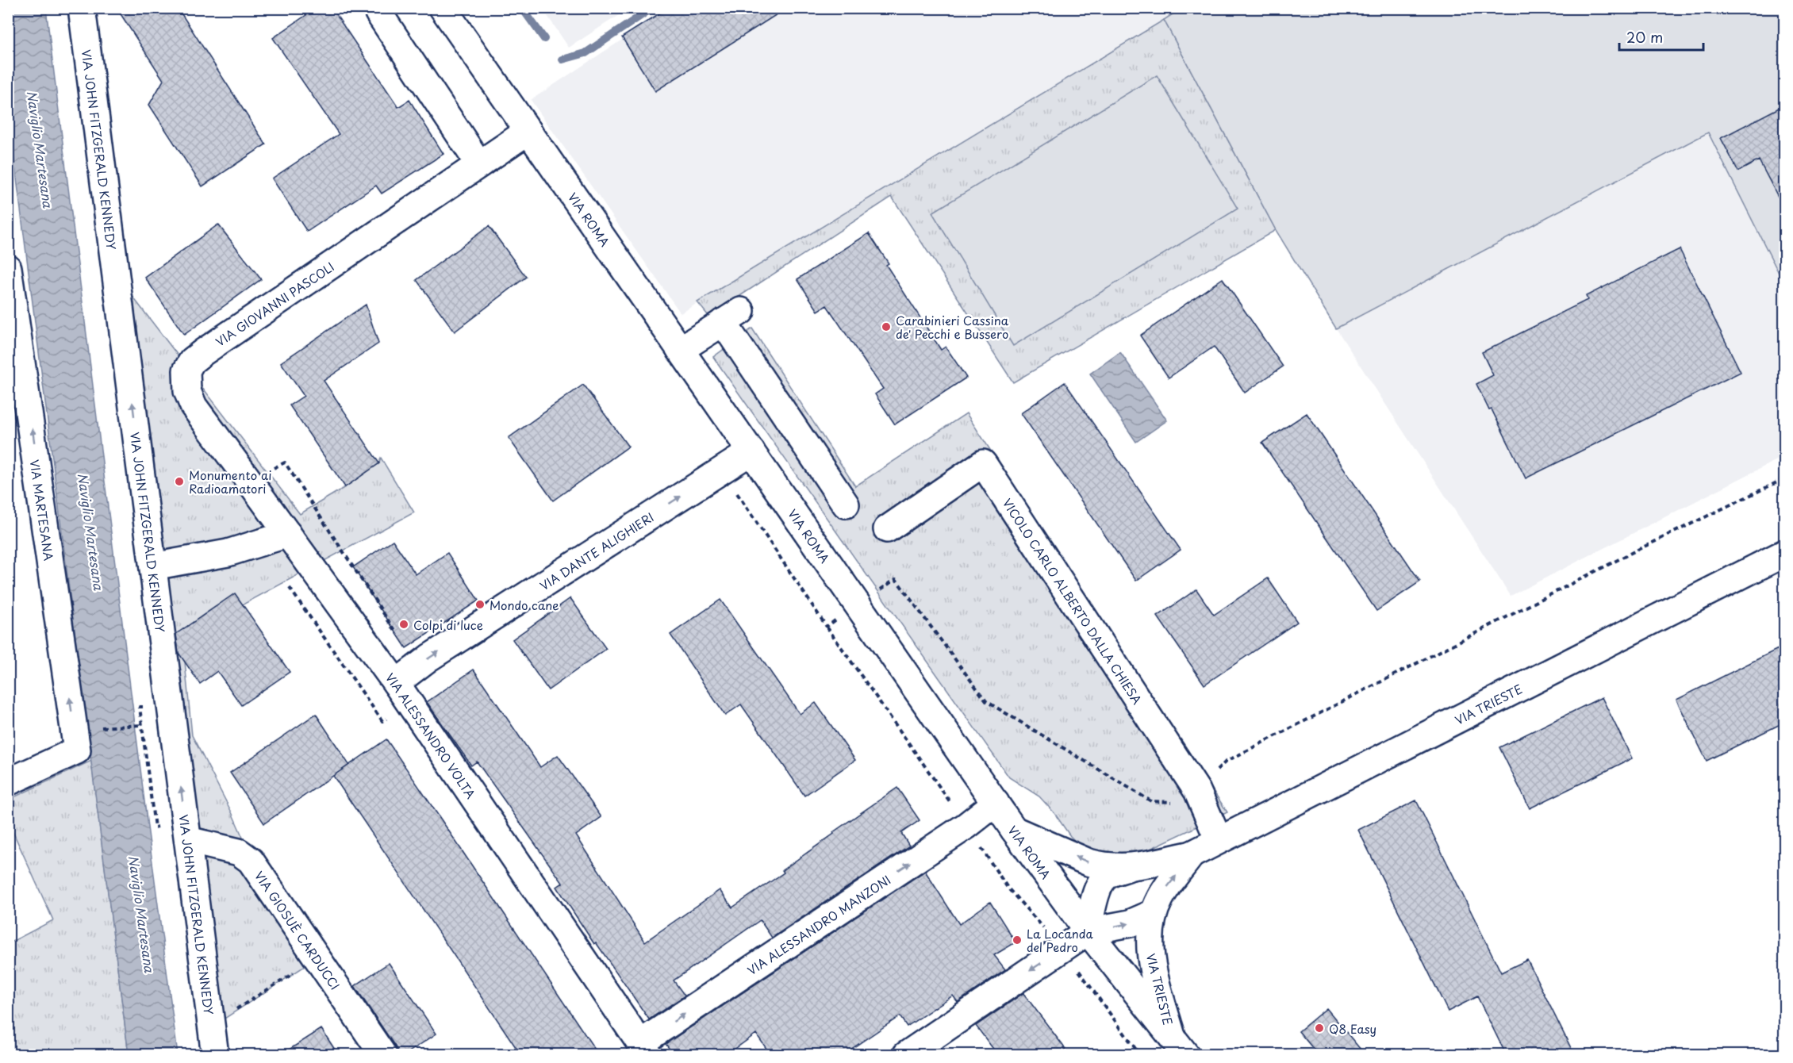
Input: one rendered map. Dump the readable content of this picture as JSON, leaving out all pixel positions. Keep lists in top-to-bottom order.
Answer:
{
  "streets": {
    "street": [
      "VIA JOHN FITZGERALD KENNEDY",
      "VIA ROMA",
      "VIA GIOVANNI PASCOLI",
      "VIA MARTESANA",
      "VIA DANTE ALIGHIERI",
      "VICOLO CARLO ALBERTO DALLA CHIESA",
      "VIA TRIESTE",
      "VIA ALESSANDRO VOLTA",
      "VIA ALESSANDRO MANZONI",
      "VIA GIOSUÈ CARDUCCI"
    ]
  },
  "crossings": [
    ["VIA JOHN FITZGERALD KENNEDY", "VIA GIOSUÈ CARDUCCI"],
    ["VIA ROMA", "VIA GIOVANNI PASCOLI"],
    ["VIA ROMA", "VIA DANTE ALIGHIERI"],
    ["VIA ROMA", "VIA TRIESTE"],
    ["VIA ROMA", "VIA ALESSANDRO MANZONI"],
    ["VIA GIOVANNI PASCOLI", "VIA ALESSANDRO VOLTA"],
    ["VIA DANTE ALIGHIERI", "VIA ALESSANDRO VOLTA"],
    ["VICOLO CARLO ALBERTO DALLA CHIESA", "VIA TRIESTE"],
    ["VIA ALESSANDRO VOLTA", "VIA ALESSANDRO MANZONI"]
  ],
  "one_way": ["VIA JOHN FITZGERALD KENNEDY", "VIA MARTESANA", "VIA DANTE ALIGHIERI"],
  "water": ["Naviglio Martesana"],
  "places": [
    "Carabinieri Cassina de' Pecchi e Bussero",
    "Monumento ai Radioamatori",
    "Mondo cane",
    "Colpi di luce",
    "La Locanda del Pedro",
    "Q8 Easy"
  ],
  "scale_bar": "20 m"
}
